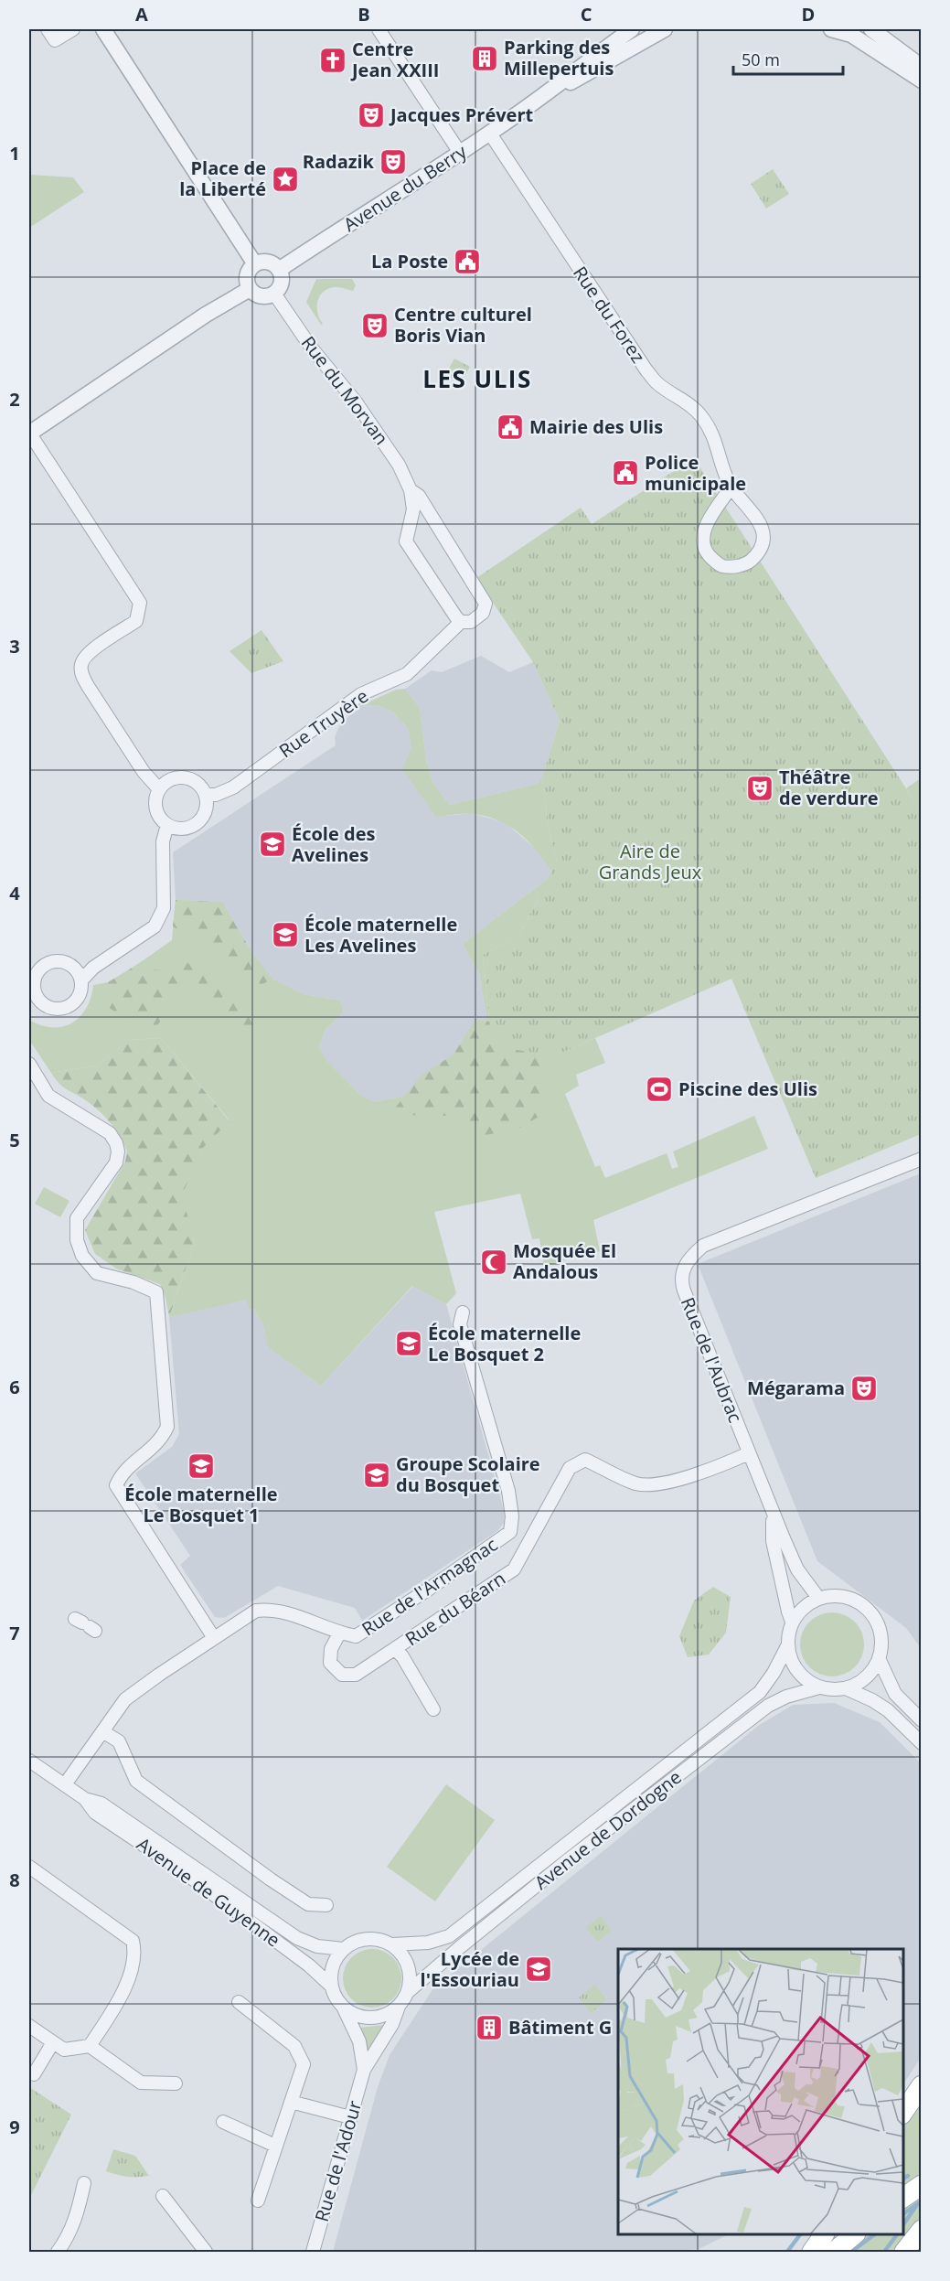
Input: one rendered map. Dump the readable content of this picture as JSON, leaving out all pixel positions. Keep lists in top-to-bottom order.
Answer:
{
  "streets": {
    "street": [
      "Avenue du Berry",
      "Rue du Forez",
      "Rue du Morvan",
      "Rue Truyère",
      "Rue de l'Aubrac",
      "Rue de l'Armagnac",
      "Rue du Béarn",
      "Avenue de Dordogne",
      "Avenue de Guyenne",
      "Rue de l'Adour"
    ]
  },
  "crossings": [
    ["Avenue du Berry", "Rue du Forez"],
    ["Avenue du Berry", "Rue du Morvan"],
    ["Rue du Morvan", "Rue Truyère"],
    ["Rue de l'Aubrac", "Rue du Béarn"],
    ["Rue de l'Aubrac", "Avenue de Dordogne"],
    ["Rue de l'Armagnac", "Rue du Béarn"],
    ["Rue de l'Armagnac", "Avenue de Guyenne"],
    ["Avenue de Dordogne", "Avenue de Guyenne"],
    ["Avenue de Dordogne", "Rue de l'Adour"],
    ["Avenue de Guyenne", "Rue de l'Adour"]
  ],
  "districts": ["LES ULIS"],
  "parks": ["Aire de Grands Jeux"],
  "places": {
    "building": ["Parking des Millepertuis", "Bâtiment G"],
    "church": ["Centre Jean XXIII"],
    "theatre": [
      "Jacques Prévert",
      "Radazik",
      "Centre culturel Boris Vian",
      "Théâtre de verdure",
      "Mégarama"
    ],
    "place": ["Place de la Liberté"],
    "public building": ["La Poste", "Mairie des Ulis", "Police municipale"],
    "school or university": [
      "École des Avelines",
      "École maternelle Les Avelines",
      "École maternelle Le Bosquet 2",
      "École maternelle Le Bosquet 1",
      "Groupe Scolaire du Bosquet",
      "Lycée de l'Essouriau"
    ],
    "sports": ["Piscine des Ulis"],
    "mosque": ["Mosquée El Andalous"]
  },
  "scale_bar": "50 m",
  "grid": {
    "columns": [
      "A",
      "B",
      "C",
      "D"
    ],
    "rows": [
      "1",
      "2",
      "3",
      "4",
      "5",
      "6",
      "7",
      "8",
      "9"
    ]
  }
}
